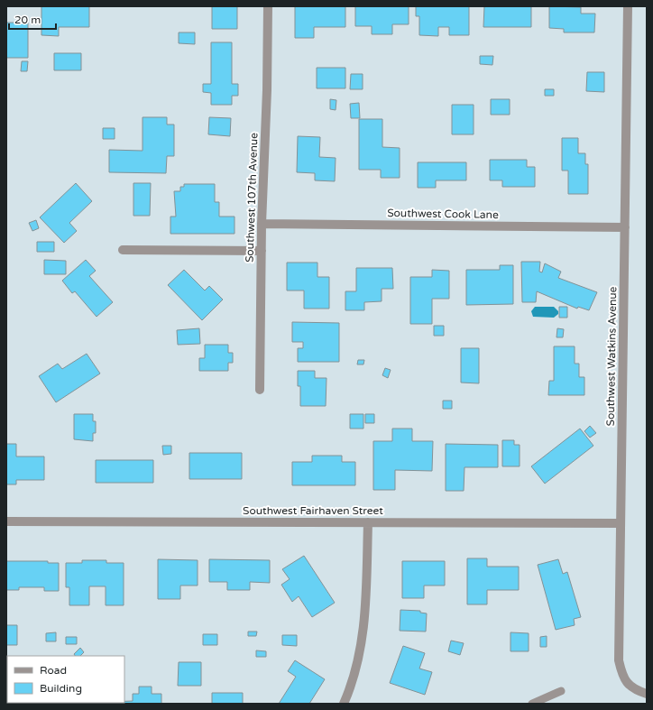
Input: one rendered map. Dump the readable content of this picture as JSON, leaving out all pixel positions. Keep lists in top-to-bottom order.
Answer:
{
  "streets": {
    "street": [
      "Southwest 107th Avenue",
      "Southwest Cook Lane",
      "Southwest Watkins Avenue",
      "Southwest Fairhaven Street"
    ]
  },
  "crossings": [
    ["Southwest 107th Avenue", "Southwest Cook Lane"],
    ["Southwest Cook Lane", "Southwest Watkins Avenue"],
    ["Southwest Watkins Avenue", "Southwest Fairhaven Street"]
  ],
  "legend": ["Road", "Building"],
  "scale_bar": "20 m"
}
